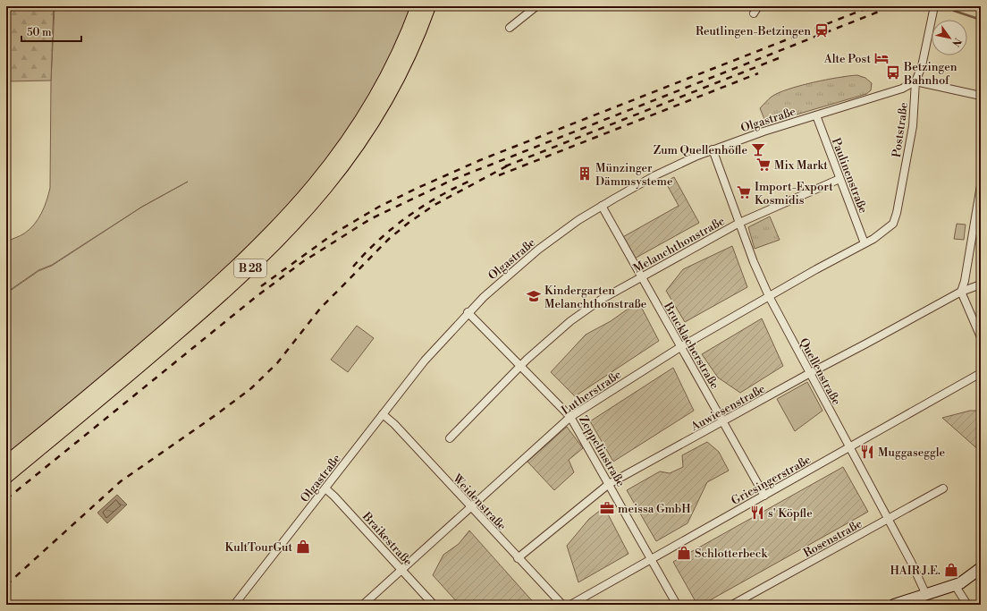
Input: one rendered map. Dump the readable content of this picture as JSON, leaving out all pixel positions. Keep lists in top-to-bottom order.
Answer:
{
  "streets": {
    "highway": ["B 28"],
    "street": [
      "Olgastraße",
      "Poststraße",
      "Paulinenstraße",
      "Melanchthonstraße",
      "Brucklacherstraße",
      "Quellenstraße",
      "Lutherstraße",
      "Auwiesenstraße",
      "Zeppelinstraße",
      "Griesingerstraße",
      "Weidenstraße",
      "Rosenstraße",
      "Braikestraße"
    ]
  },
  "crossings": [
    ["Olgastraße", "Poststraße"],
    ["Olgastraße", "Paulinenstraße"],
    ["Olgastraße", "Brucklacherstraße"],
    ["Olgastraße", "Quellenstraße"],
    ["Olgastraße", "Zeppelinstraße"],
    ["Olgastraße", "Weidenstraße"],
    ["Olgastraße", "Braikestraße"],
    ["Poststraße", "Paulinenstraße"],
    ["Poststraße", "Lutherstraße"],
    ["Paulinenstraße", "Melanchthonstraße"],
    ["Paulinenstraße", "Lutherstraße"],
    ["Melanchthonstraße", "Brucklacherstraße"],
    ["Melanchthonstraße", "Quellenstraße"],
    ["Melanchthonstraße", "Zeppelinstraße"],
    ["Brucklacherstraße", "Lutherstraße"],
    ["Brucklacherstraße", "Auwiesenstraße"],
    ["Brucklacherstraße", "Griesingerstraße"],
    ["Quellenstraße", "Lutherstraße"],
    ["Quellenstraße", "Auwiesenstraße"],
    ["Quellenstraße", "Griesingerstraße"],
    ["Quellenstraße", "Rosenstraße"],
    ["Lutherstraße", "Zeppelinstraße"],
    ["Lutherstraße", "Weidenstraße"],
    ["Lutherstraße", "Braikestraße"],
    ["Auwiesenstraße", "Zeppelinstraße"],
    ["Auwiesenstraße", "Weidenstraße"],
    ["Zeppelinstraße", "Griesingerstraße"]
  ],
  "places": {
    "station": ["Reutlingen-Betzingen"],
    "hotel": ["Alte Post"],
    "bus stop": ["Betzingen Bahnhof"],
    "bar": ["Zum Quellenhöfle"],
    "supermarket": ["Mix Markt", "Import-Export Kosmidis"],
    "building": ["Münzinger Dämmsysteme"],
    "school or university": ["Kindergarten Melanchthonstraße"],
    "restaurant": ["Muggaseggle", "s' Köpfle"],
    "office": ["meissa GmbH"],
    "shop": ["KultTourGut", "Schlotterbeck", "HAIR J.E."]
  },
  "scale_bar": "50 m",
  "north": "bottom right"
}
